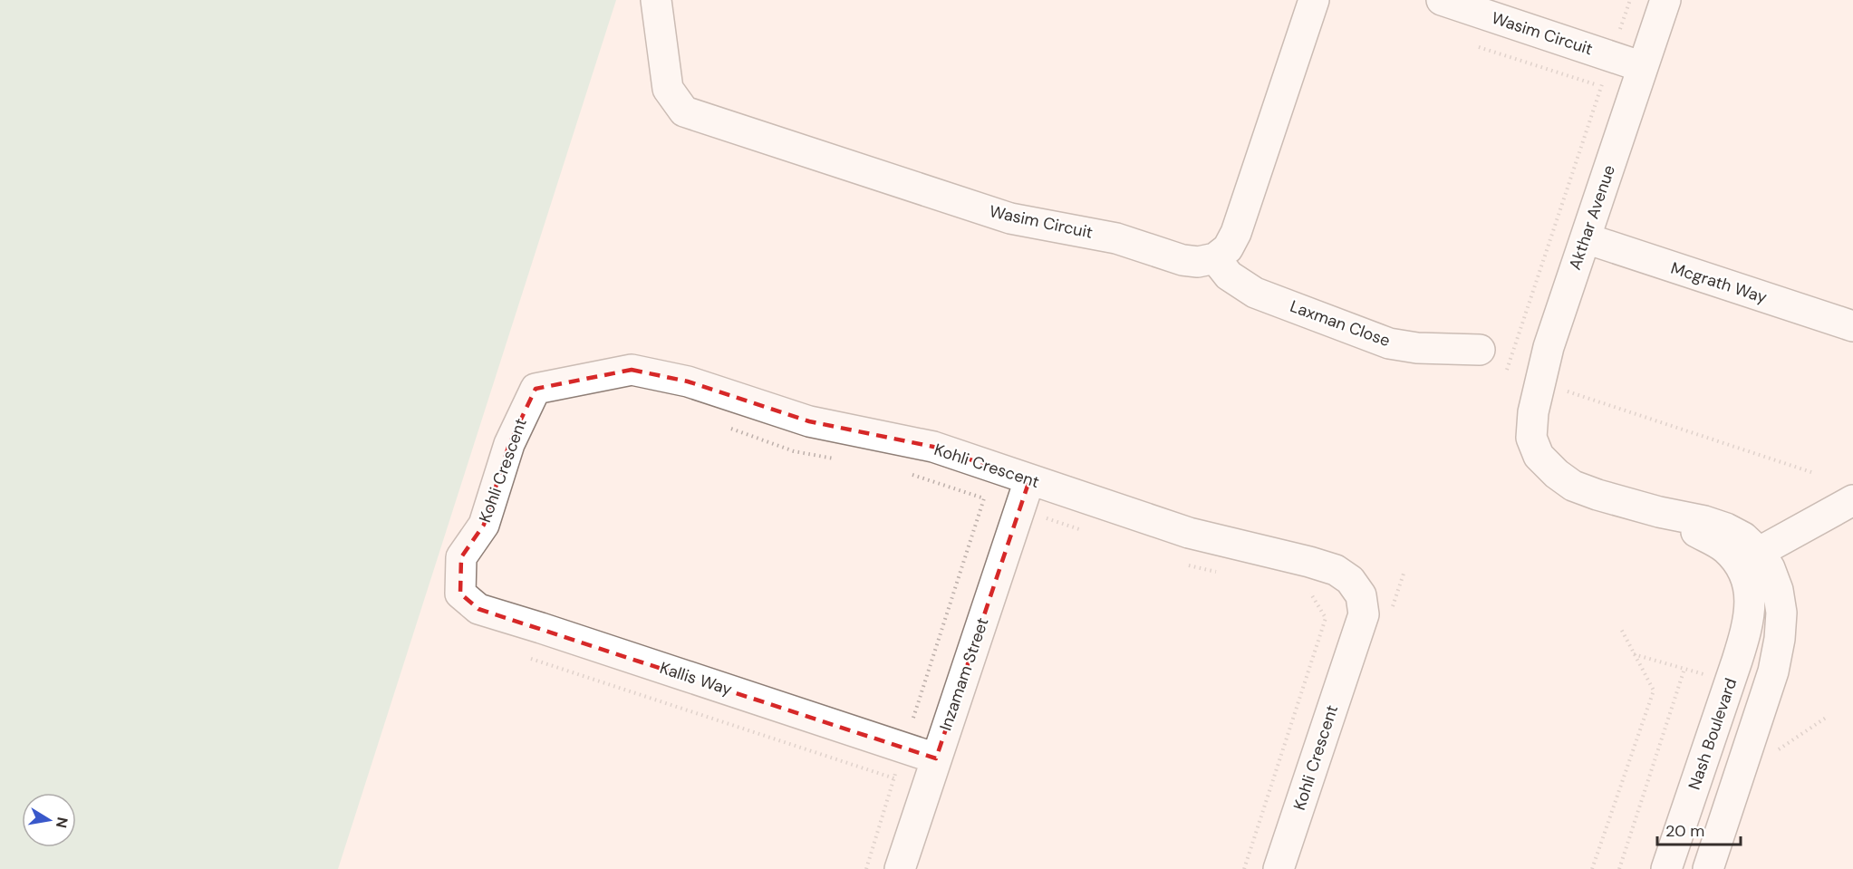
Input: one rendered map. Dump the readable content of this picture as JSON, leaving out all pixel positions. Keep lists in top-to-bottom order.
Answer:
{
  "streets": {
    "street": [
      "Wasim Circuit",
      "Akthar Avenue",
      "Mcgrath Way",
      "Laxman Close",
      "Kohli Crescent",
      "Inzamam Street",
      "Kallis Way",
      "Nash Boulevard"
    ]
  },
  "crossings": [
    ["Wasim Circuit", "Akthar Avenue"],
    ["Wasim Circuit", "Laxman Close"],
    ["Akthar Avenue", "Mcgrath Way"],
    ["Akthar Avenue", "Nash Boulevard"],
    ["Kohli Crescent", "Inzamam Street"],
    ["Kohli Crescent", "Kallis Way"],
    ["Inzamam Street", "Kallis Way"]
  ],
  "scale_bar": "20 m",
  "north": "right"
}
